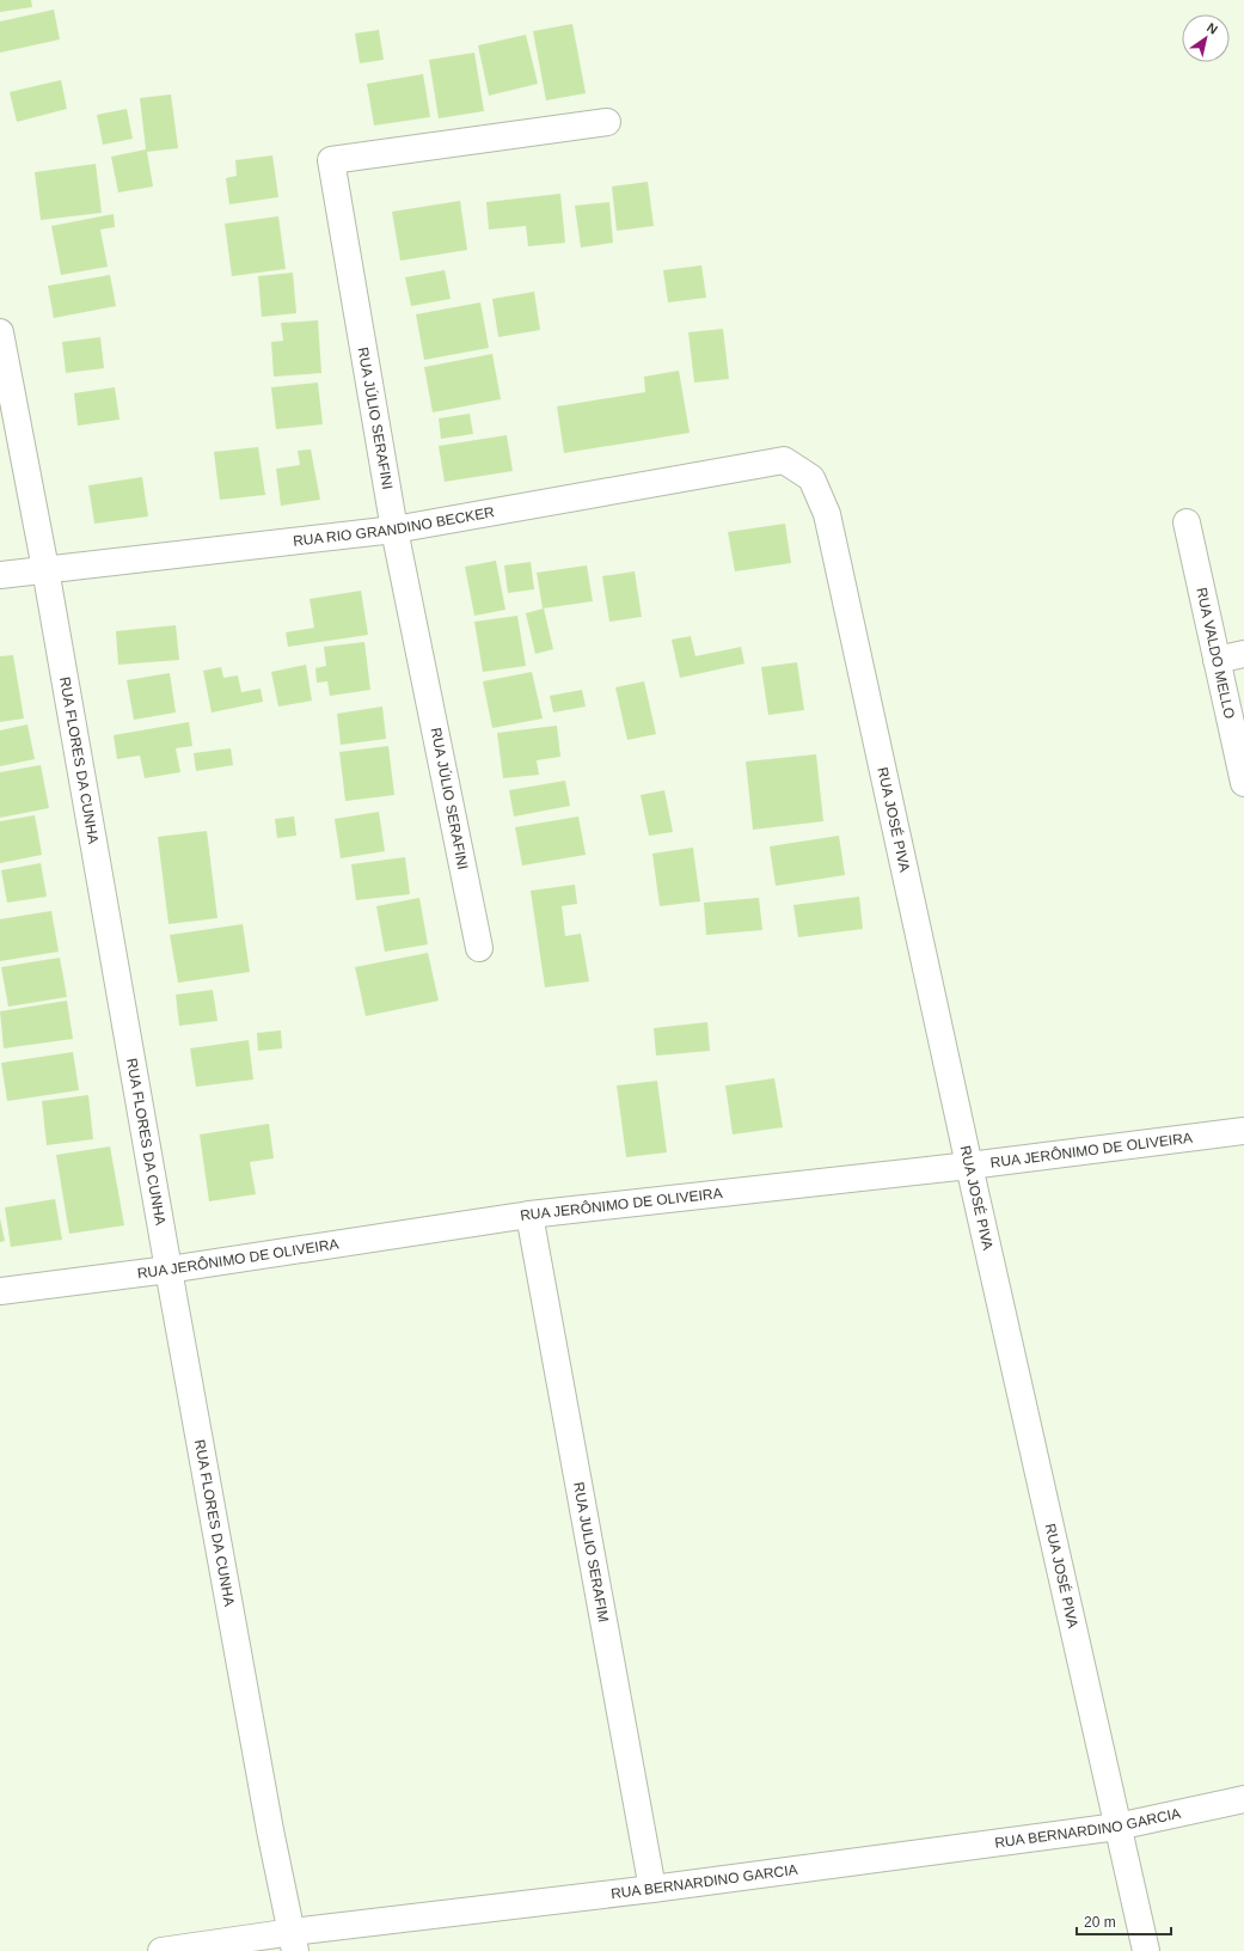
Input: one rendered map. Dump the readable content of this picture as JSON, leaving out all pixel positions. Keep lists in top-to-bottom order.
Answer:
{
  "streets": {
    "street": [
      "RUA JÚLIO SERAFINI",
      "RUA RIO GRANDINO BECKER",
      "RUA VALDO MELLO",
      "RUA FLORES DA CUNHA",
      "RUA JOSÉ PIVA",
      "RUA JERÔNIMO DE OLIVEIRA",
      "RUA JULIO SERAFIM",
      "RUA BERNARDINO GARCIA"
    ]
  },
  "crossings": [
    ["RUA JÚLIO SERAFINI", "RUA RIO GRANDINO BECKER"],
    ["RUA RIO GRANDINO BECKER", "RUA FLORES DA CUNHA"],
    ["RUA RIO GRANDINO BECKER", "RUA JOSÉ PIVA"],
    ["RUA FLORES DA CUNHA", "RUA JERÔNIMO DE OLIVEIRA"],
    ["RUA FLORES DA CUNHA", "RUA BERNARDINO GARCIA"],
    ["RUA JOSÉ PIVA", "RUA JERÔNIMO DE OLIVEIRA"],
    ["RUA JOSÉ PIVA", "RUA BERNARDINO GARCIA"],
    ["RUA JERÔNIMO DE OLIVEIRA", "RUA JULIO SERAFIM"],
    ["RUA JULIO SERAFIM", "RUA BERNARDINO GARCIA"]
  ],
  "scale_bar": "20 m",
  "north": "top right"
}
